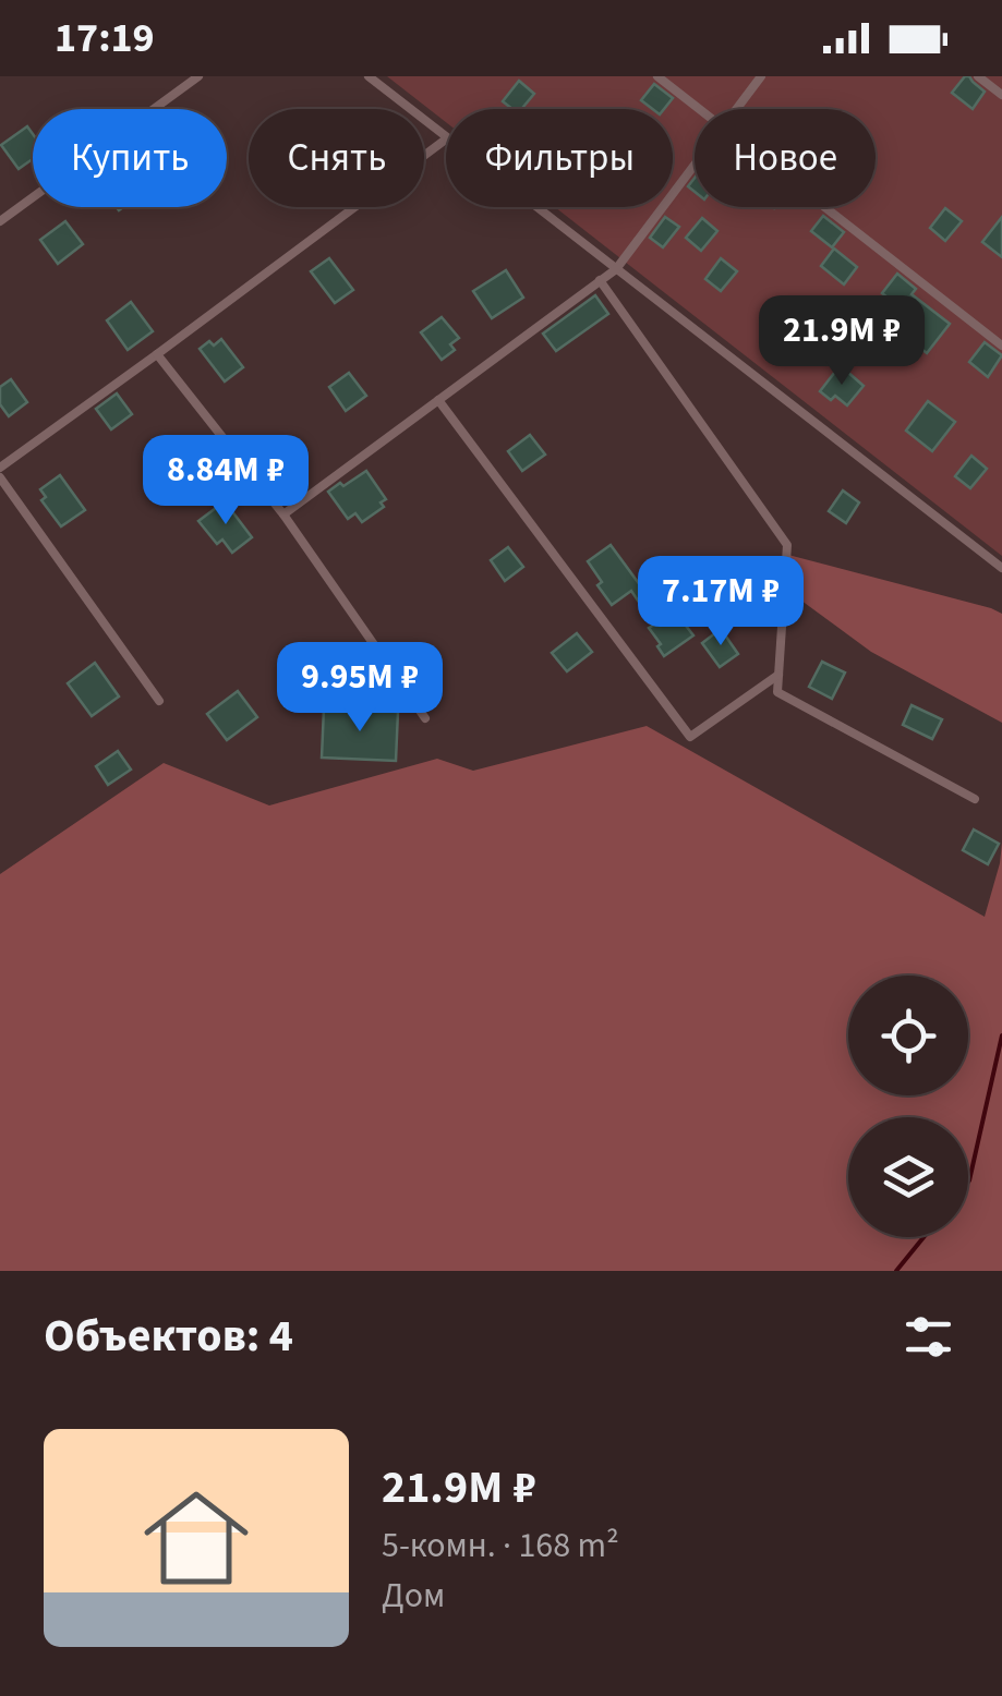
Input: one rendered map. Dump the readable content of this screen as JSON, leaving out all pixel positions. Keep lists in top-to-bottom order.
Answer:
{
  "page": {
    "status": "17:19",
    "chip": [
      "Купить",
      "Снять",
      "Фильтры",
      "Новое"
    ],
    "price": [
      "21.9M ₽",
      "8.84M ₽",
      "7.17M ₽",
      "9.95M ₽"
    ],
    "heading": "Объектов: 4",
    "list": [
      {
        "name": "21.9M ₽",
        "note": "5-комн. · 168 m² · Дом"
      }
    ]
  }
}
